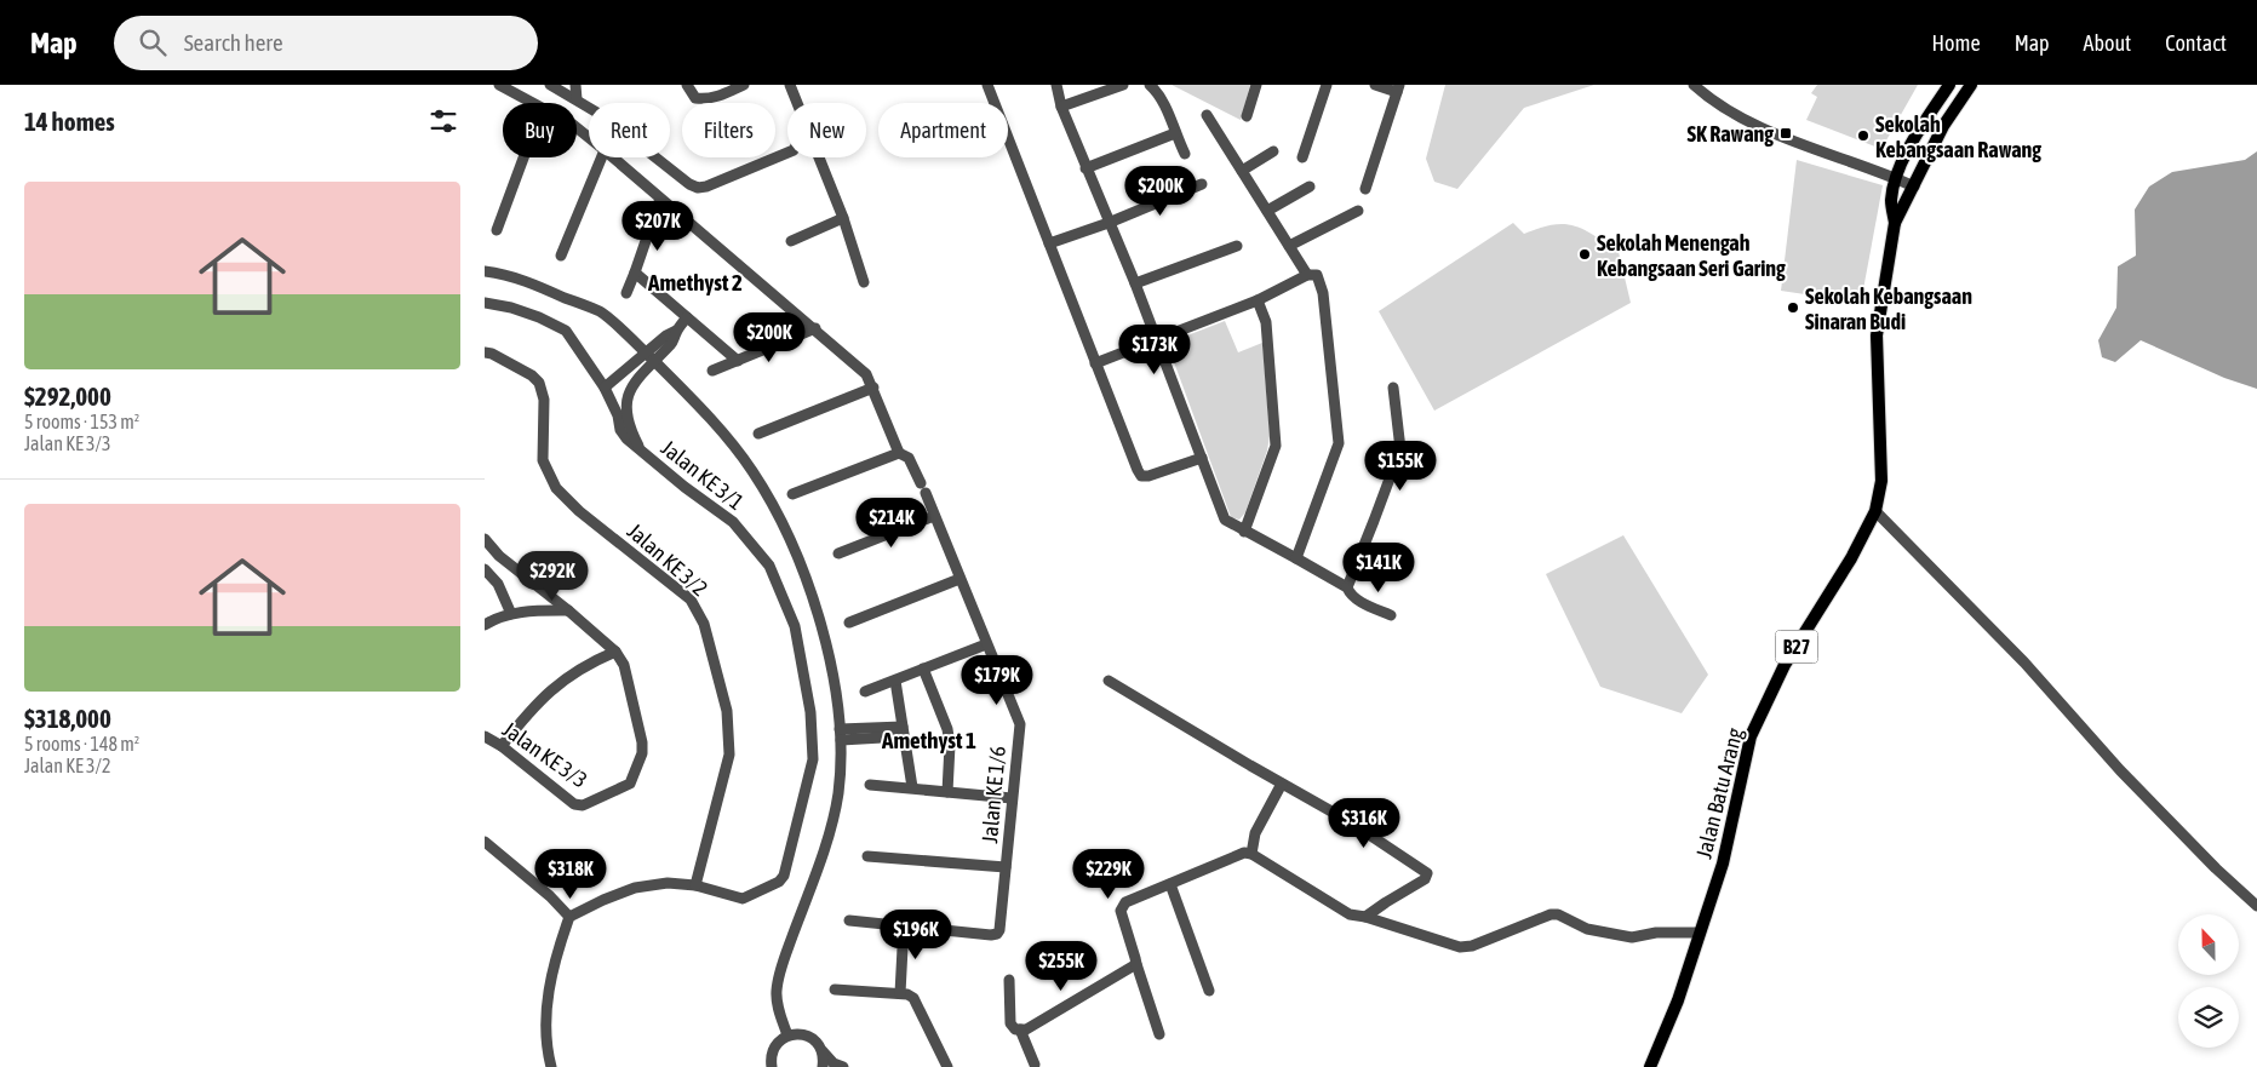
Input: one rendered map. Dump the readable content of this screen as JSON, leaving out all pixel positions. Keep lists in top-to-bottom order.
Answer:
{
  "streets": {
    "main road": ["B27", "Jalan Batu Arang"],
    "street": [
      "Jalan KE 3/1",
      "Jalan KE 3/2",
      "Jalan KE 3/3",
      "Jalan KE 1/6"
    ]
  },
  "crossings": [
    ["Jalan KE 3/1", "Jalan KE 3/2"]
  ],
  "districts": ["Amethyst 2", "Amethyst 1"],
  "places": {
    "transit": ["SK Rawang"],
    "other": ["Sekolah Kebangsaan Rawang", "Sekolah Menengah Kebangsaan Seri Garing", "Sekolah Kebangsaan Sinaran Budi"]
  },
  "north": "top",
  "page": {
    "header": "Map",
    "search": "Search here",
    "nav": [
      "Home",
      "Map",
      "About",
      "Contact"
    ],
    "heading": "14 homes",
    "chip": [
      "Buy",
      "Rent",
      "Filters",
      "New",
      "Apartment"
    ],
    "list": [
      {
        "name": "$292,000",
        "note": "5 rooms · 153 m² · Jalan KE 3/3"
      },
      {
        "name": "$318,000",
        "note": "5 rooms · 148 m² · Jalan KE 3/2"
      }
    ],
    "price": [
      "$200K",
      "$207K",
      "$200K",
      "$173K",
      "$155K",
      "$214K",
      "$141K",
      "$292K",
      "$179K",
      "$316K",
      "$318K",
      "$229K",
      "$196K",
      "$255K"
    ]
  }
}
